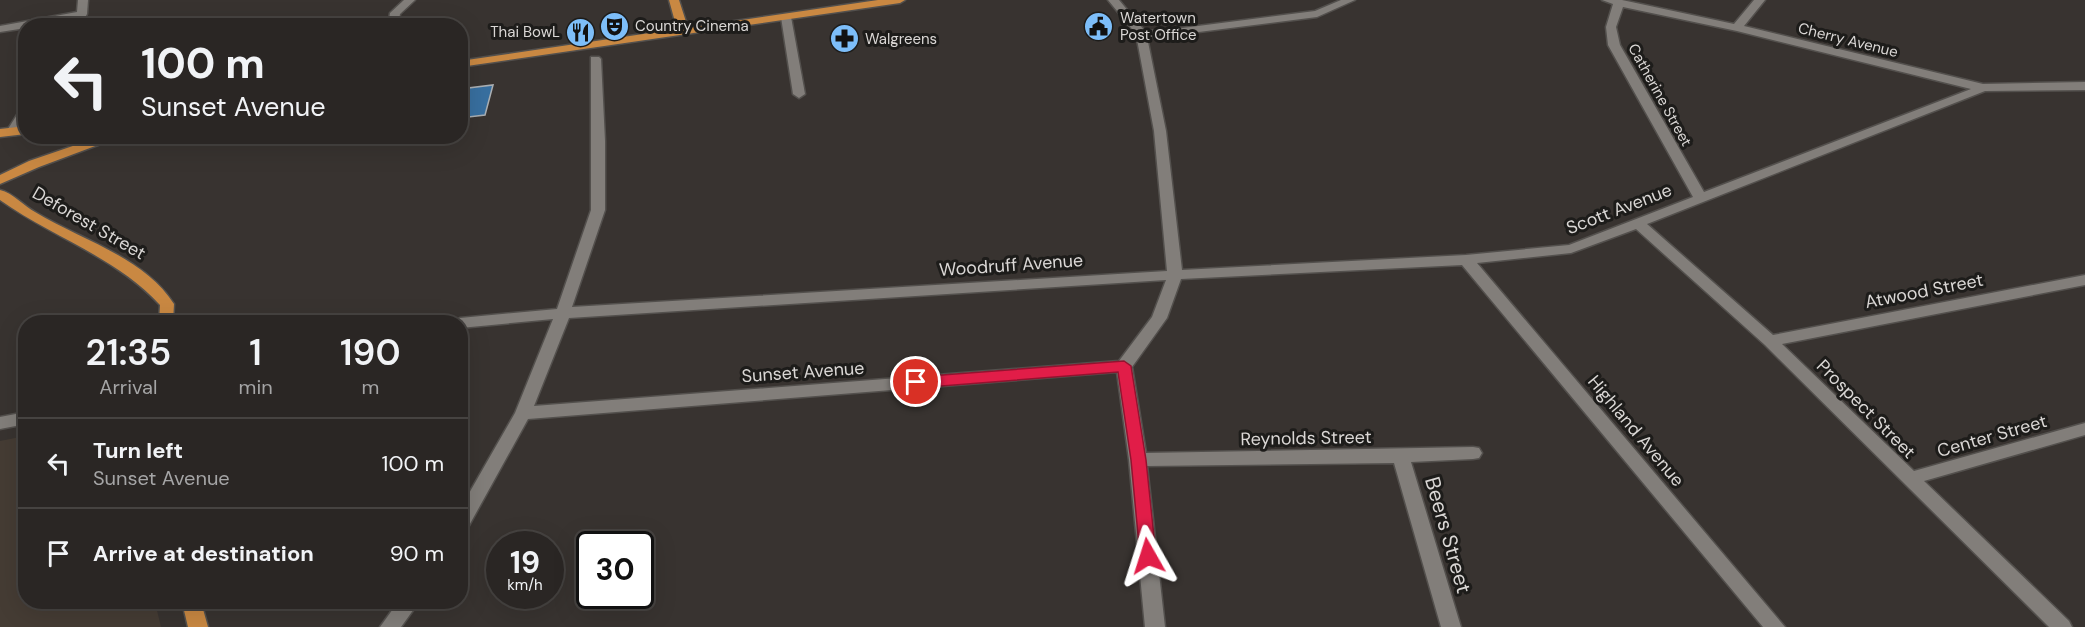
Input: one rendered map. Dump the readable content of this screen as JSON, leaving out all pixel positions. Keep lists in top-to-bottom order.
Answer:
{
  "streets": {
    "main road": ["Deforest Street"],
    "street": [
      "Cherry Avenue",
      "Catherine Street",
      "Scott Avenue",
      "Woodruff Avenue",
      "Atwood Street",
      "Sunset Avenue",
      "Prospect Street",
      "Highland Avenue",
      "Center Street",
      "Reynolds Street",
      "Beers Street"
    ]
  },
  "crossings": [
    ["Cherry Avenue", "Catherine Street"],
    ["Cherry Avenue", "Scott Avenue"],
    ["Catherine Street", "Scott Avenue"],
    ["Scott Avenue", "Woodruff Avenue"],
    ["Scott Avenue", "Prospect Street"],
    ["Scott Avenue", "Highland Avenue"],
    ["Atwood Street", "Prospect Street"],
    ["Prospect Street", "Center Street"],
    ["Reynolds Street", "Beers Street"]
  ],
  "places": {
    "theatre": ["Country Cinema"],
    "public building": ["Watertown Post Office"],
    "restaurant": ["Thai BowL"],
    "pharmacy": ["Walgreens"]
  },
  "page": {
    "turn": ["100 m", "Sunset Avenue"],
    "eta": [
      "21:35",
      "Arrival",
      "1",
      "min",
      "190",
      "m"
    ],
    "list": [
      {
        "name": "Turn left",
        "note": "Sunset Avenue",
        "value": "100 m"
      },
      {
        "name": "Arrive at destination",
        "value": "90 m"
      }
    ],
    "speed": "19 km/h",
    "limit": "30"
  }
}
